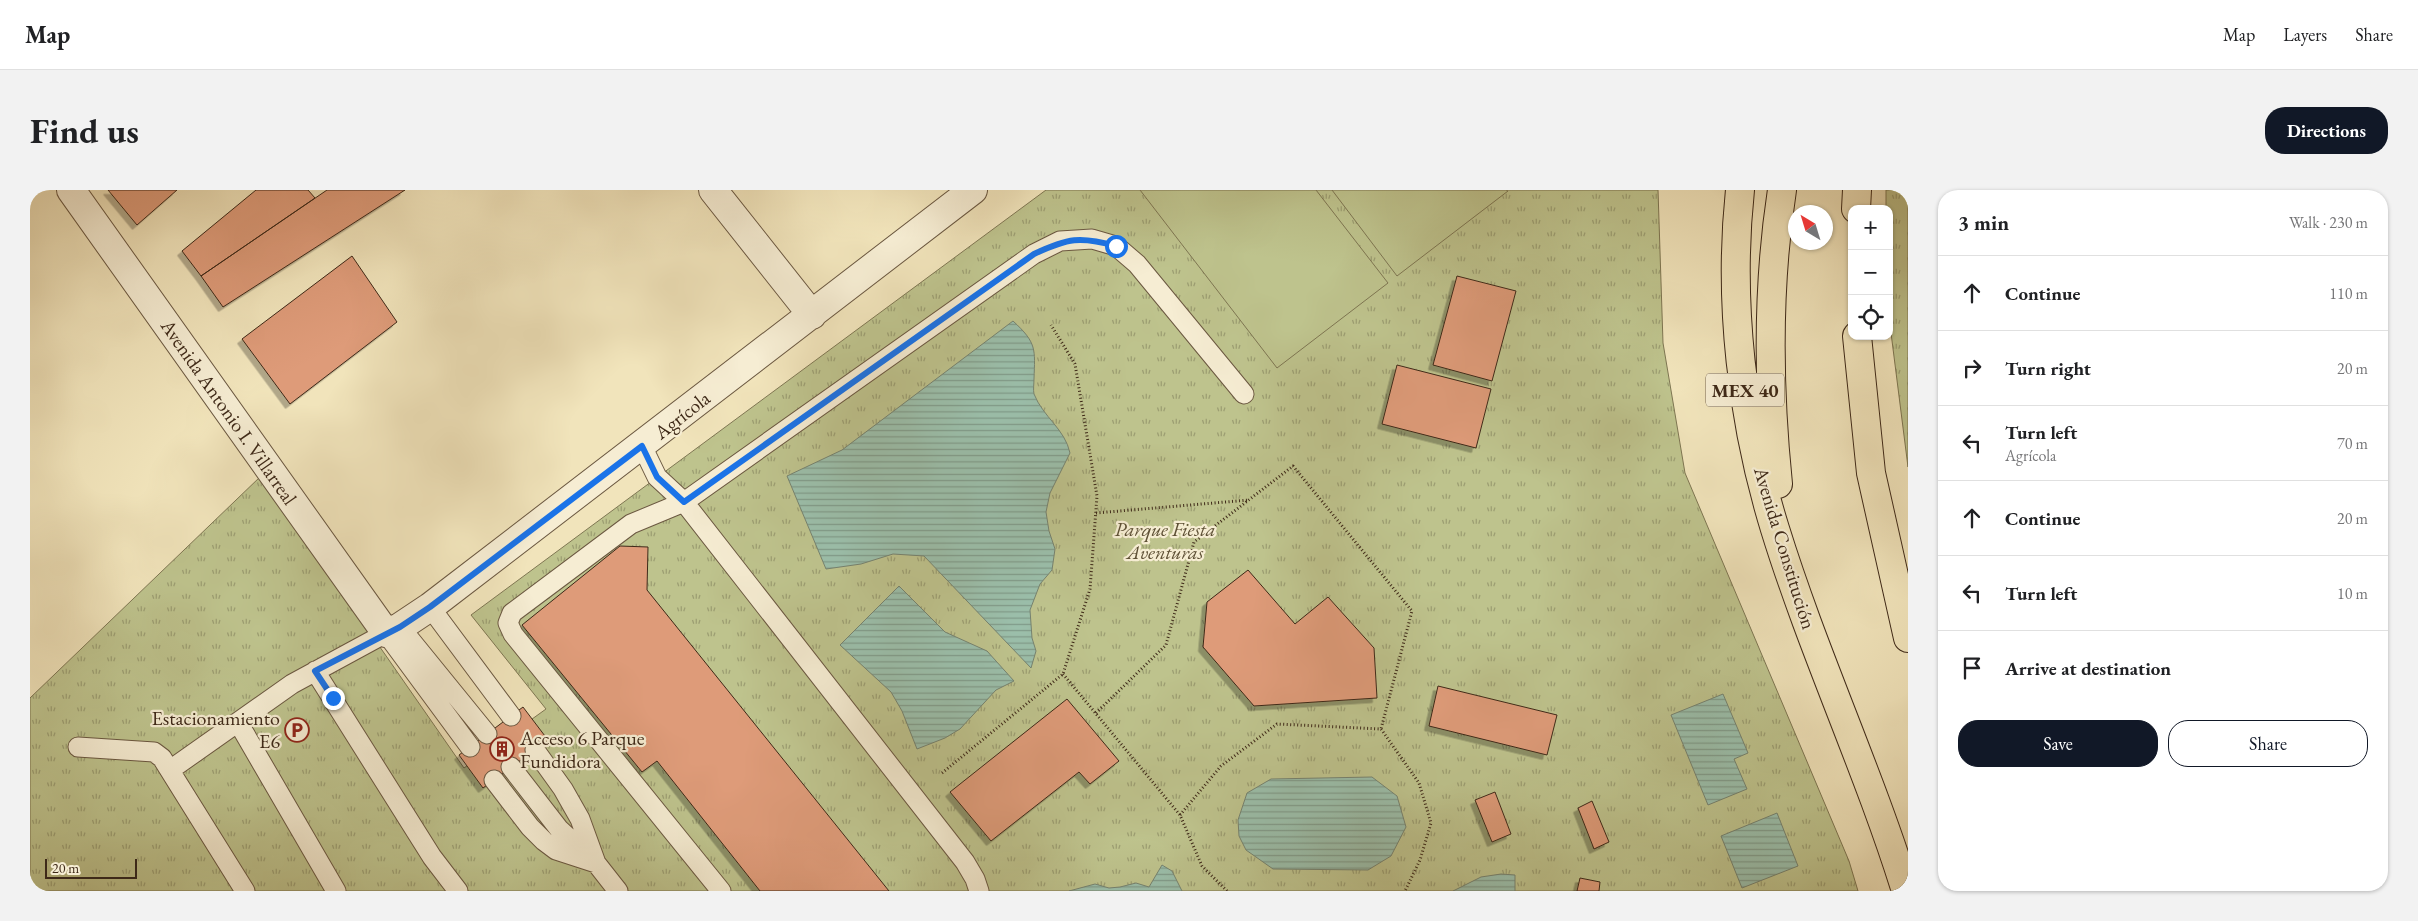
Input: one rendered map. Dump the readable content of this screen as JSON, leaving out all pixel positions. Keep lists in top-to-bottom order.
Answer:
{
  "streets": {
    "highway": ["MEX 40", "Avenida Constitución"],
    "street": ["Avenida Antonio I. Villarreal", "Agrícola"]
  },
  "crossings": [
    ["Avenida Antonio I. Villarreal", "Agrícola"]
  ],
  "parks": ["Parque Fiesta Aventuras"],
  "places": {
    "parking": ["Estacionamiento E6"],
    "building": ["Acceso 6 Parque Fundidora"]
  },
  "scale_bar": "20 m",
  "north": "top left",
  "page": {
    "header": "Map",
    "nav": ["Map", "Layers", "Share"],
    "buttons": [
      "Directions",
      ["Save", "Share"]
    ],
    "title": "Find us",
    "heading": ["3 min", "Walk · 230 m"],
    "map_buttons": ["+", "−"],
    "list": [
      ["Continue", "110 m"],
      ["Turn right", "20 m"],
      ["Turn left", "Agrícola", "70 m"],
      ["Continue", "20 m"],
      ["Turn left", "10 m"],
      "Arrive at destination"
    ],
    "scale": "20 m"
  }
}
